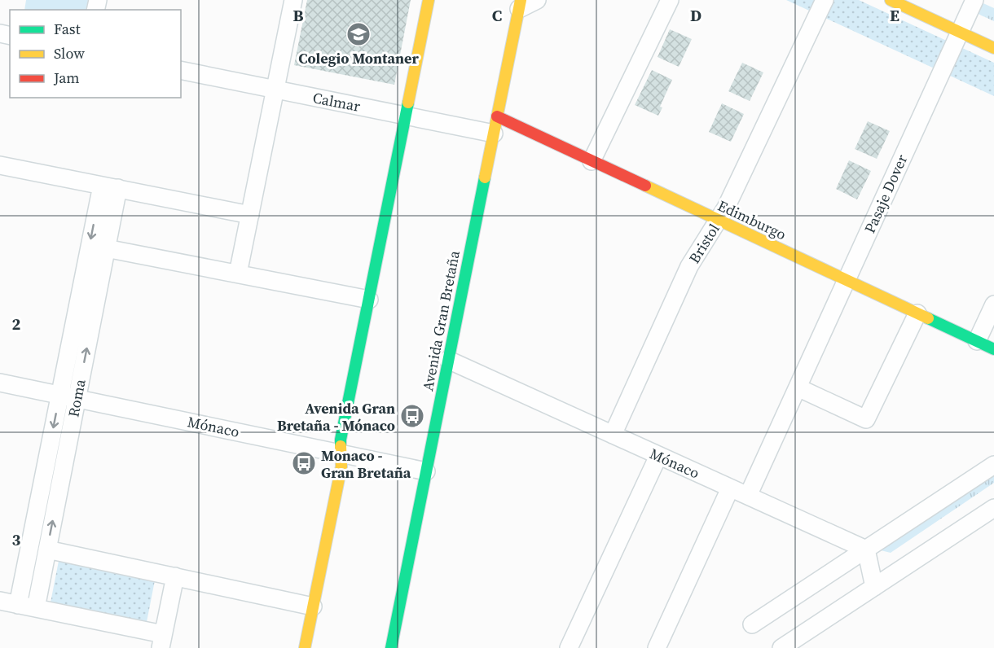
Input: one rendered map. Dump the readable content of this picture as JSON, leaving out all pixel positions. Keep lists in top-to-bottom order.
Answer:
{
  "streets": {
    "street": [
      "Calmar",
      "Pasaje Dover",
      "Edimburgo",
      "Bristol",
      "Avenida Gran Bretaña",
      "Roma",
      "Mónaco"
    ]
  },
  "crossings": [
    ["Calmar", "Edimburgo"],
    ["Calmar", "Avenida Gran Bretaña"],
    ["Pasaje Dover", "Edimburgo"],
    ["Pasaje Dover", "Mónaco"],
    ["Edimburgo", "Bristol"],
    ["Edimburgo", "Avenida Gran Bretaña"],
    ["Bristol", "Mónaco"],
    ["Avenida Gran Bretaña", "Mónaco"],
    ["Roma", "Mónaco"]
  ],
  "places": {
    "school or university": ["Colegio Montaner"],
    "bus stop": ["Avenida Gran Bretaña - Mónaco", "Monaco - Gran Bretaña"]
  },
  "legend": ["Fast", "Slow", "Jam"],
  "grid": {
    "columns": [
      "B",
      "C",
      "D",
      "E"
    ],
    "rows": ["2", "3"]
  }
}
